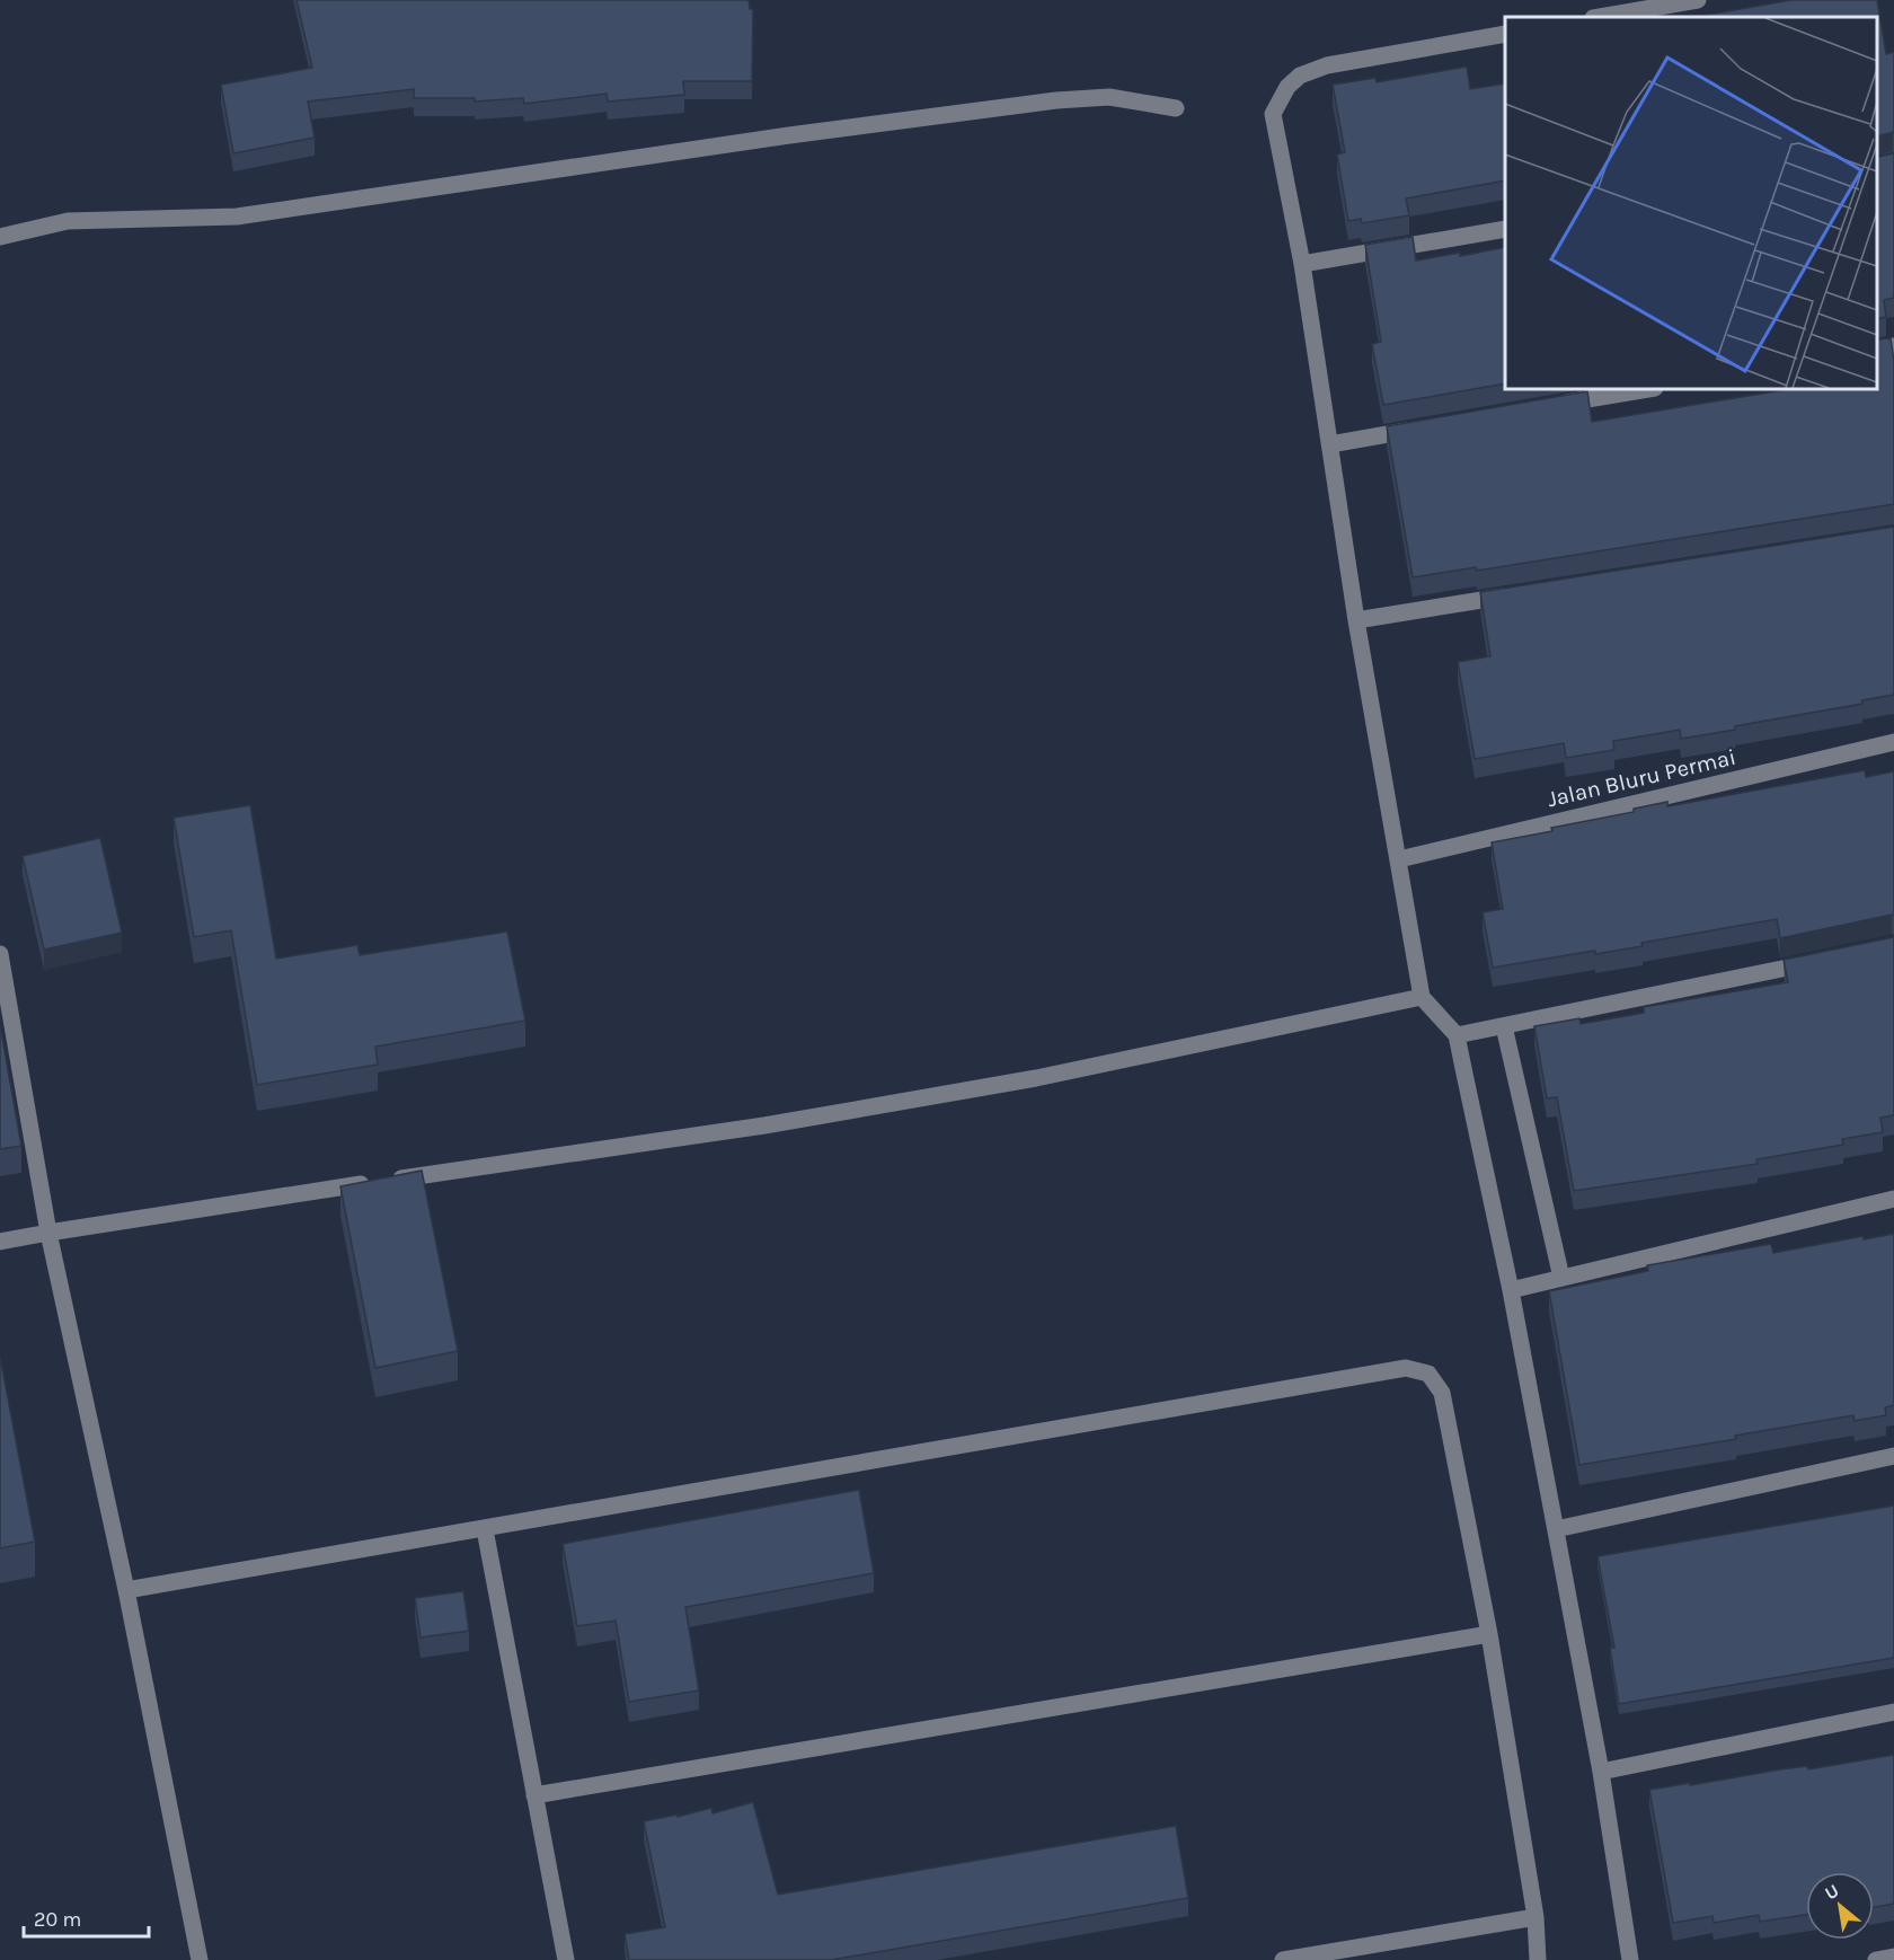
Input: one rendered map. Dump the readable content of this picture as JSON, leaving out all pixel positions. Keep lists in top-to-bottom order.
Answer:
{
  "streets": {
    "street": ["Jalan Bluru Permai"]
  },
  "scale_bar": "20 m",
  "north": "top left"
}
